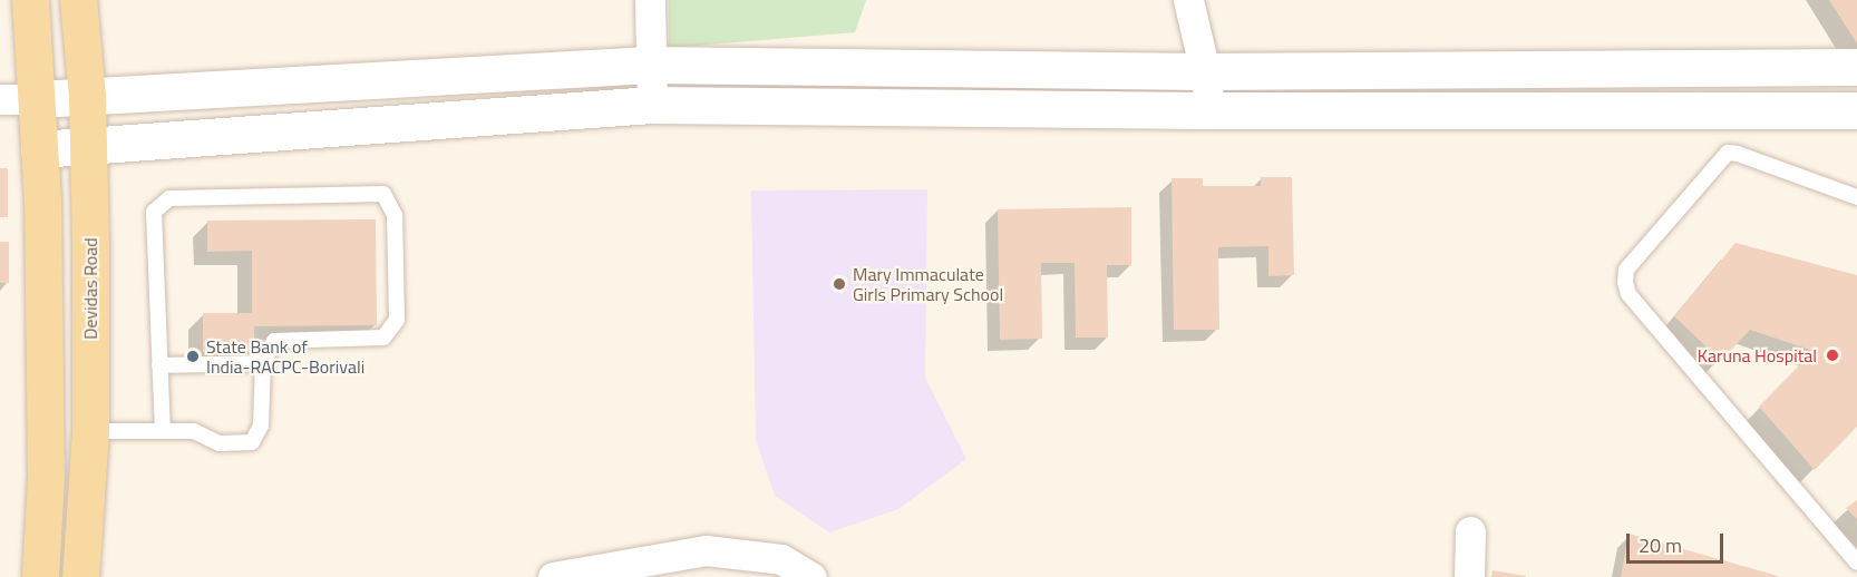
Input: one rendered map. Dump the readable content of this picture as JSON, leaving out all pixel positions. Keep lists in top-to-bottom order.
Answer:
{
  "streets": {
    "main road": ["Devidas Road"]
  },
  "places": ["Mary Immaculate Girls Primary School", "Karuna Hospital", "State Bank of India-RACPC-Borivali"],
  "scale_bar": "20 m"
}
